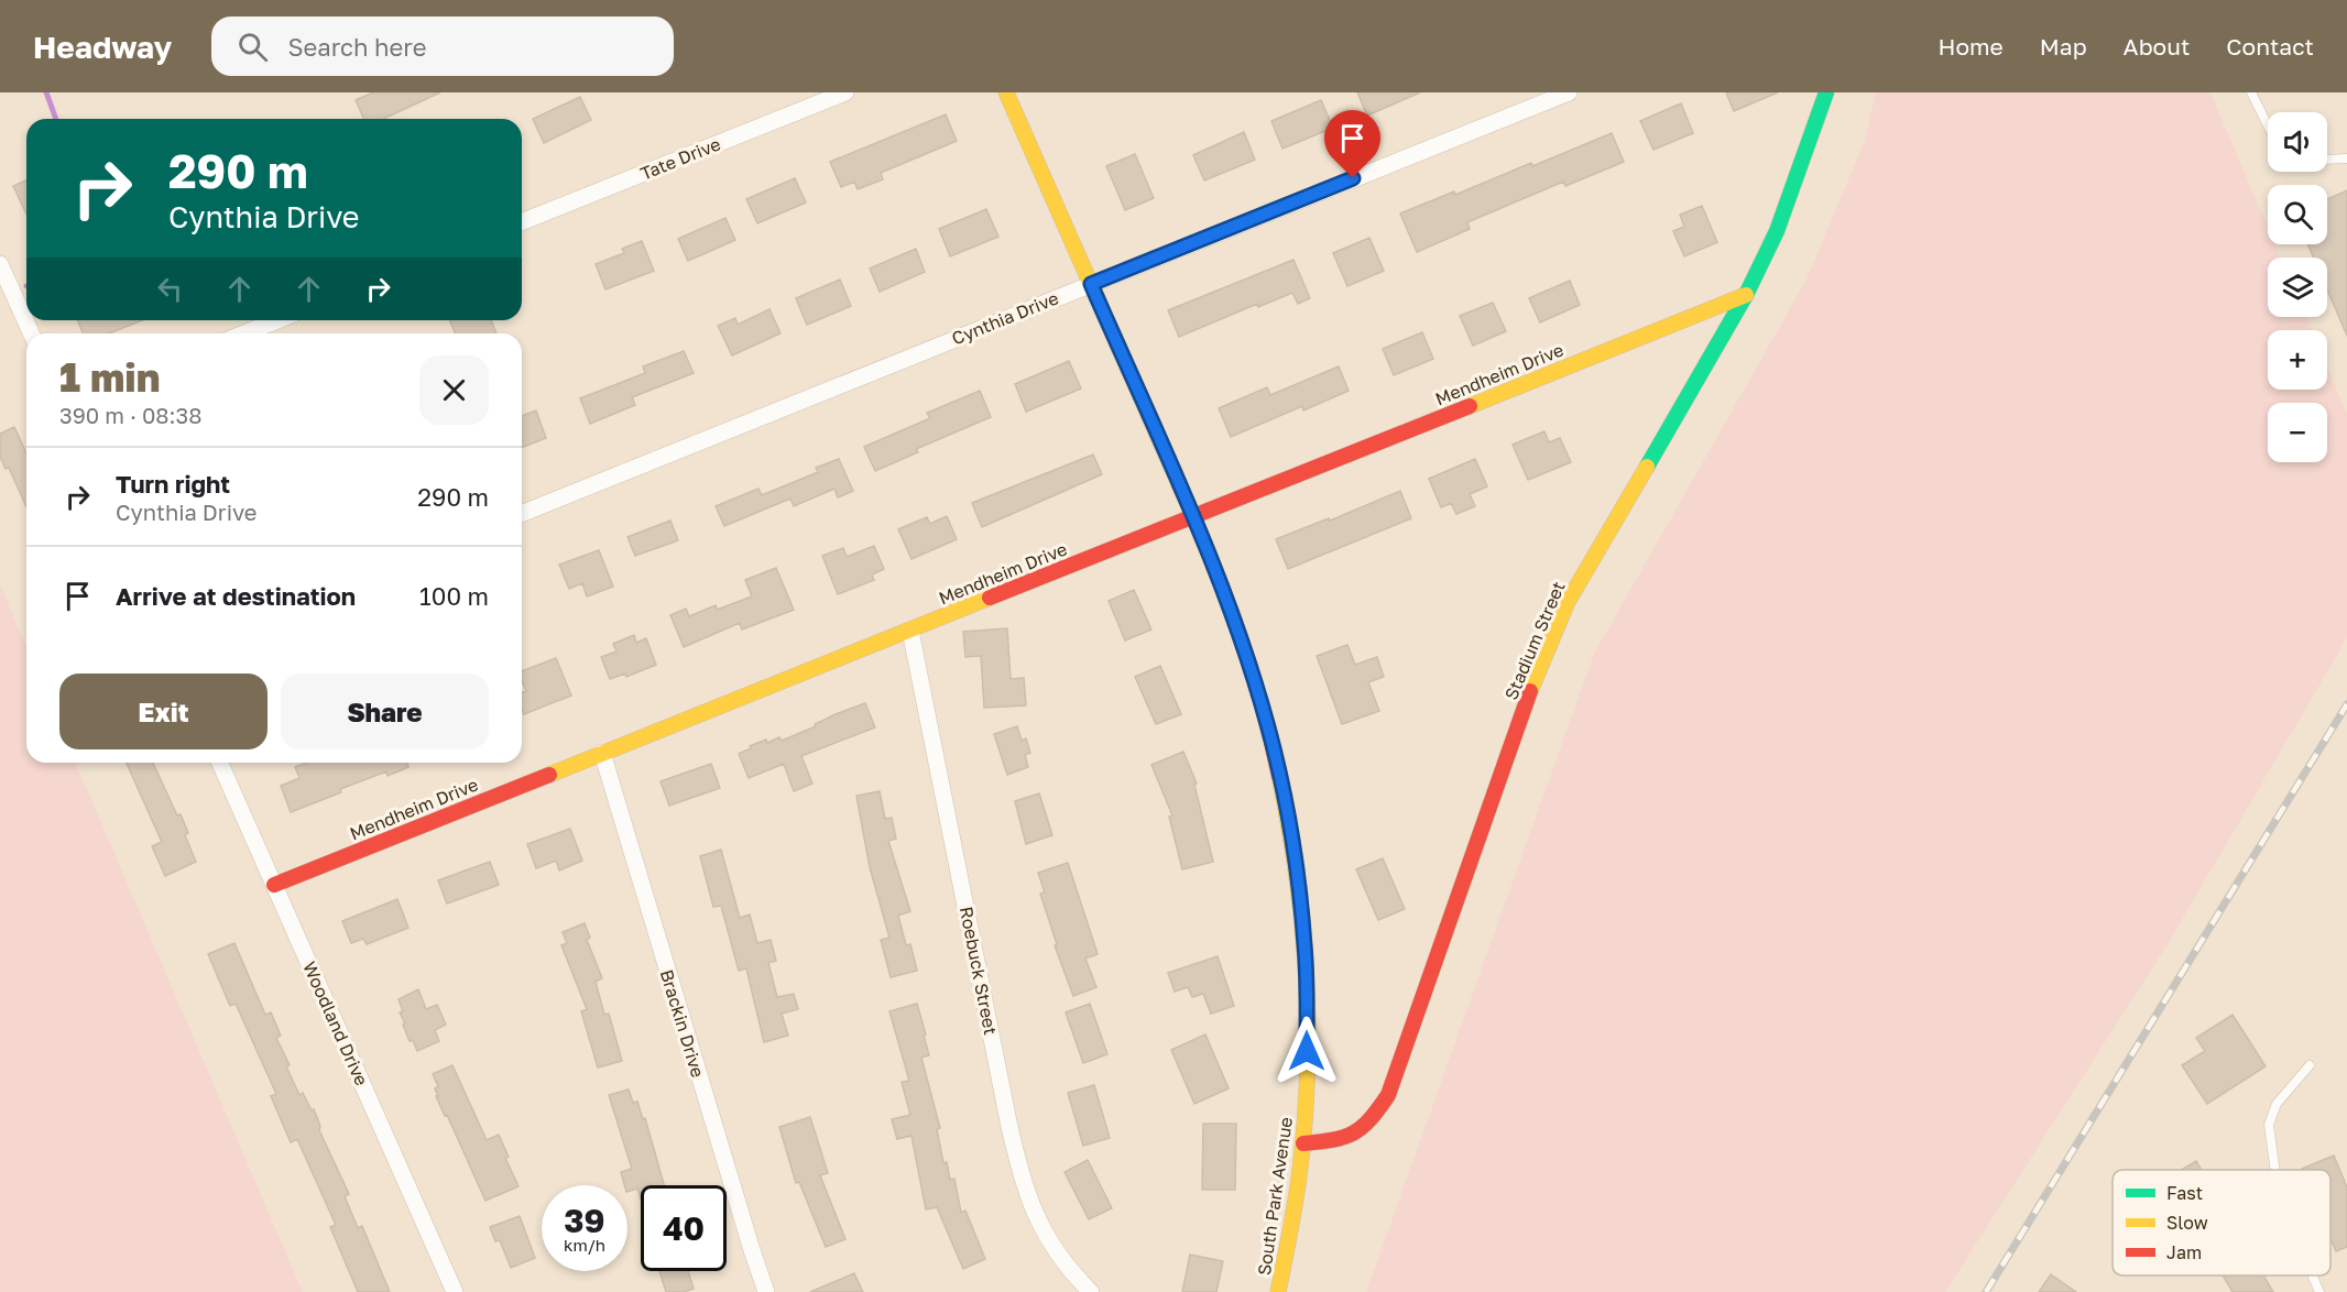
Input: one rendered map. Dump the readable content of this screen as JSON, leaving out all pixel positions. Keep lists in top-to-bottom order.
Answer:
{
  "streets": {
    "street": [
      "Tate Drive",
      "Cynthia Drive",
      "Mendheim Drive",
      "Stadium Street",
      "Roebuck Street",
      "Woodland Drive",
      "Brackin Drive",
      "South Park Avenue"
    ]
  },
  "crossings": [
    ["Cynthia Drive", "South Park Avenue"],
    ["Mendheim Drive", "Stadium Street"],
    ["Mendheim Drive", "Roebuck Street"],
    ["Mendheim Drive", "Woodland Drive"],
    ["Mendheim Drive", "Brackin Drive"],
    ["Mendheim Drive", "South Park Avenue"],
    ["Stadium Street", "South Park Avenue"]
  ],
  "legend": ["Fast", "Slow", "Jam"],
  "page": {
    "header": "Headway",
    "search": "Search here",
    "nav": [
      "Home",
      "Map",
      "About",
      "Contact"
    ],
    "map_buttons": ["+", "−"],
    "turn": ["290 m", "Cynthia Drive"],
    "heading": ["1 min", "390 m · 08:38"],
    "list": [
      {
        "name": "Turn right",
        "note": "Cynthia Drive",
        "value": "290 m"
      },
      {
        "name": "Arrive at destination",
        "value": "100 m"
      }
    ],
    "buttons": ["Exit", "Share"],
    "speed": "39 km/h",
    "limit": "40"
  }
}
